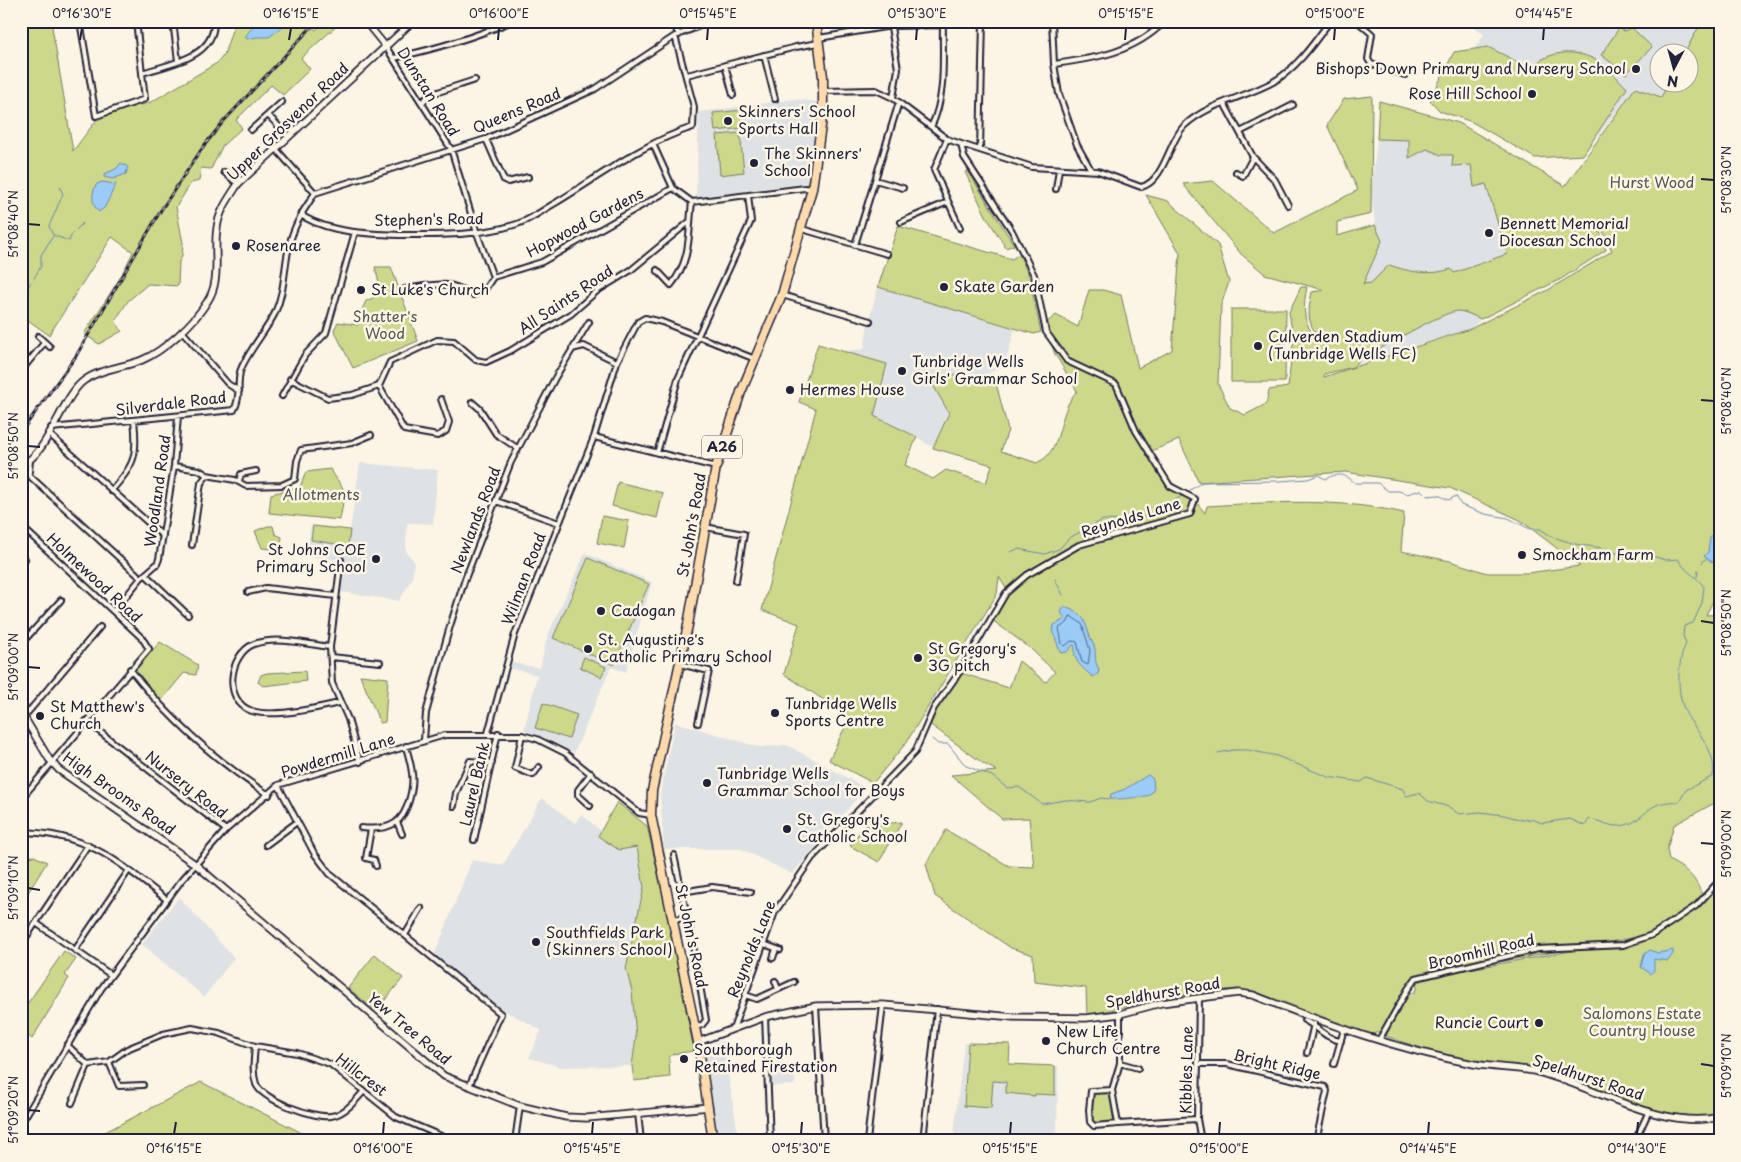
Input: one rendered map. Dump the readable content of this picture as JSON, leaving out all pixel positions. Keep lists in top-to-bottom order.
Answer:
{
  "streets": {
    "highway": ["A26", "St John's Road"],
    "street": [
      "Dunstan Road",
      "Queens Road",
      "Upper Grosvenor Road",
      "Stephen's Road",
      "Hopwood Gardens",
      "All Saints Road",
      "Silverdale Road",
      "Woodland Road",
      "Reynolds Lane",
      "Newlands Road",
      "Holmewood Road",
      "Wilman Road",
      "Powdermill Lane",
      "Laurel Bank",
      "Nursery Road",
      "High Brooms Road",
      "Broomhill Road",
      "Speldhurst Road",
      "Yew Tree Road",
      "Bright Ridge",
      "Kibbles Lane",
      "Hillcrest"
    ]
  },
  "crossings": [
    ["Dunstan Road", "Queens Road"],
    ["Dunstan Road", "Upper Grosvenor Road"],
    ["Dunstan Road", "Stephen's Road"],
    ["Upper Grosvenor Road", "Silverdale Road"],
    ["Stephen's Road", "Silverdale Road"],
    ["Silverdale Road", "Woodland Road"],
    ["A26", "St John's Road"],
    ["A26", "Speldhurst Road"],
    ["A26", "Yew Tree Road"],
    ["Woodland Road", "Holmewood Road"],
    ["Reynolds Lane", "Speldhurst Road"],
    ["Newlands Road", "Powdermill Lane"],
    ["St John's Road", "Powdermill Lane"],
    ["St John's Road", "Speldhurst Road"],
    ["Wilman Road", "Powdermill Lane"],
    ["Powdermill Lane", "Laurel Bank"],
    ["Powdermill Lane", "Nursery Road"],
    ["Powdermill Lane", "High Brooms Road"],
    ["Powdermill Lane", "Yew Tree Road"],
    ["High Brooms Road", "Yew Tree Road"],
    ["Broomhill Road", "Speldhurst Road"],
    ["Speldhurst Road", "Kibbles Lane"],
    ["Bright Ridge", "Kibbles Lane"]
  ],
  "parks": [
    "Hurst Wood",
    "Shatter's Wood",
    "Allotments",
    "Salomons Estate Country House"
  ],
  "places": [
    "Bishops Down Primary and Nursery School",
    "Rose Hill School",
    "Skinners' School Sports Hall",
    "The Skinners' School",
    "Bennett Memorial Diocesan School",
    "Rosenaree",
    "Skate Garden",
    "St Luke's Church",
    "Culverden Stadium (Tunbridge Wells FC)",
    "Tunbridge Wells Girls' Grammar School",
    "Hermes House",
    "Smockham Farm",
    "St Johns COE Primary School",
    "Cadogan",
    "St. Augustine's Catholic Primary School",
    "St Gregory's 3G pitch",
    "Tunbridge Wells Sports Centre",
    "St Matthew's Church",
    "Tunbridge Wells Grammar School for Boys",
    "St. Gregory's Catholic School",
    "Southfields Park (Skinners School)",
    "Runcie Court",
    "New Life Church Centre",
    "Southborough Retained Firestation"
  ],
  "north": "bottom",
  "coordinates": [
    "0°16'30\"E",
    "0°16'15\"E",
    "0°16'00\"E",
    "0°15'45\"E",
    "0°15'30\"E",
    "0°15'15\"E",
    "0°15'00\"E",
    "0°14'45\"E",
    "51°08'30\"N",
    "51°08'40\"N",
    "51°08'50\"N",
    "51°09'00\"N",
    "51°09'10\"N",
    "51°09'20\"N",
    "0°14'30\"E"
  ]
}
